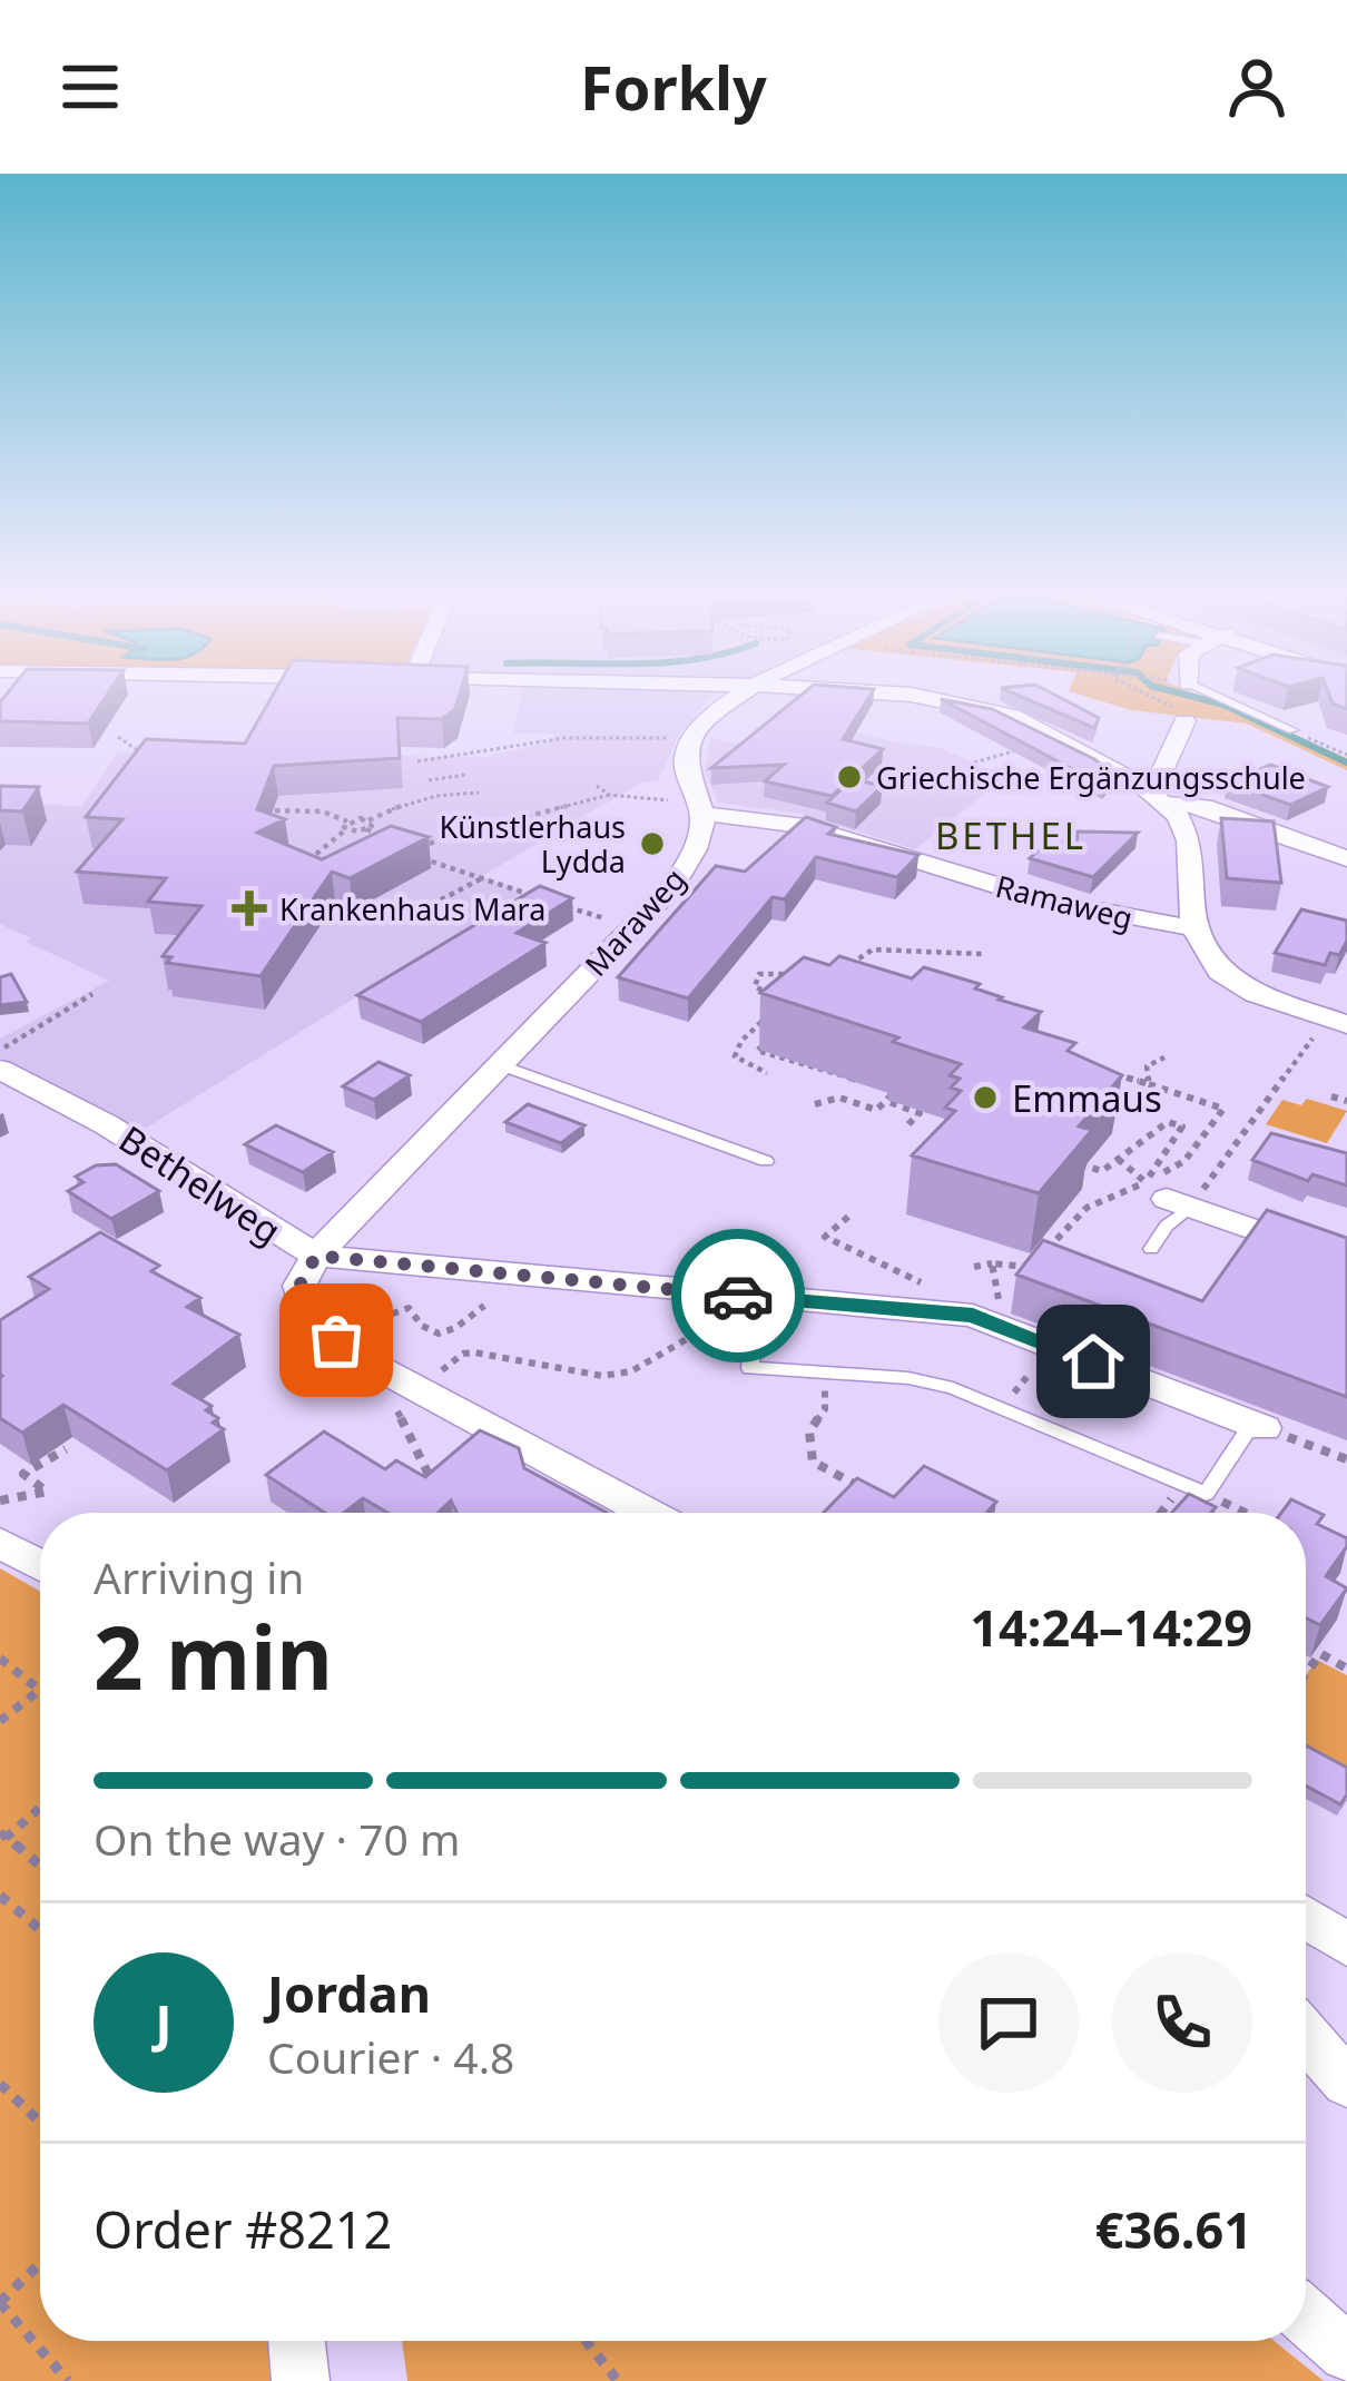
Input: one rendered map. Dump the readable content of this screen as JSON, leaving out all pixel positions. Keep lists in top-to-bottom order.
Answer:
{
  "streets": {
    "street": ["Ramaweg", "Maraweg", "Bethelweg"]
  },
  "crossings": [
    ["Ramaweg", "Maraweg"],
    ["Maraweg", "Bethelweg"]
  ],
  "districts": ["BETHEL"],
  "places": {
    "other": ["Griechische Ergänzungsschule", "Künstlerhaus Lydda", "Emmaus"],
    "health": ["Krankenhaus Mara"]
  },
  "page": {
    "header": "Forkly",
    "heading": ["2 min", "Arriving in", "14:24–14:29"],
    "panel": [
      "Jordan",
      "Courier · 4.8",
      "Order #8212",
      "€36.61"
    ],
    "bar": "On the way · 70 m",
    "round": "J"
  }
}
